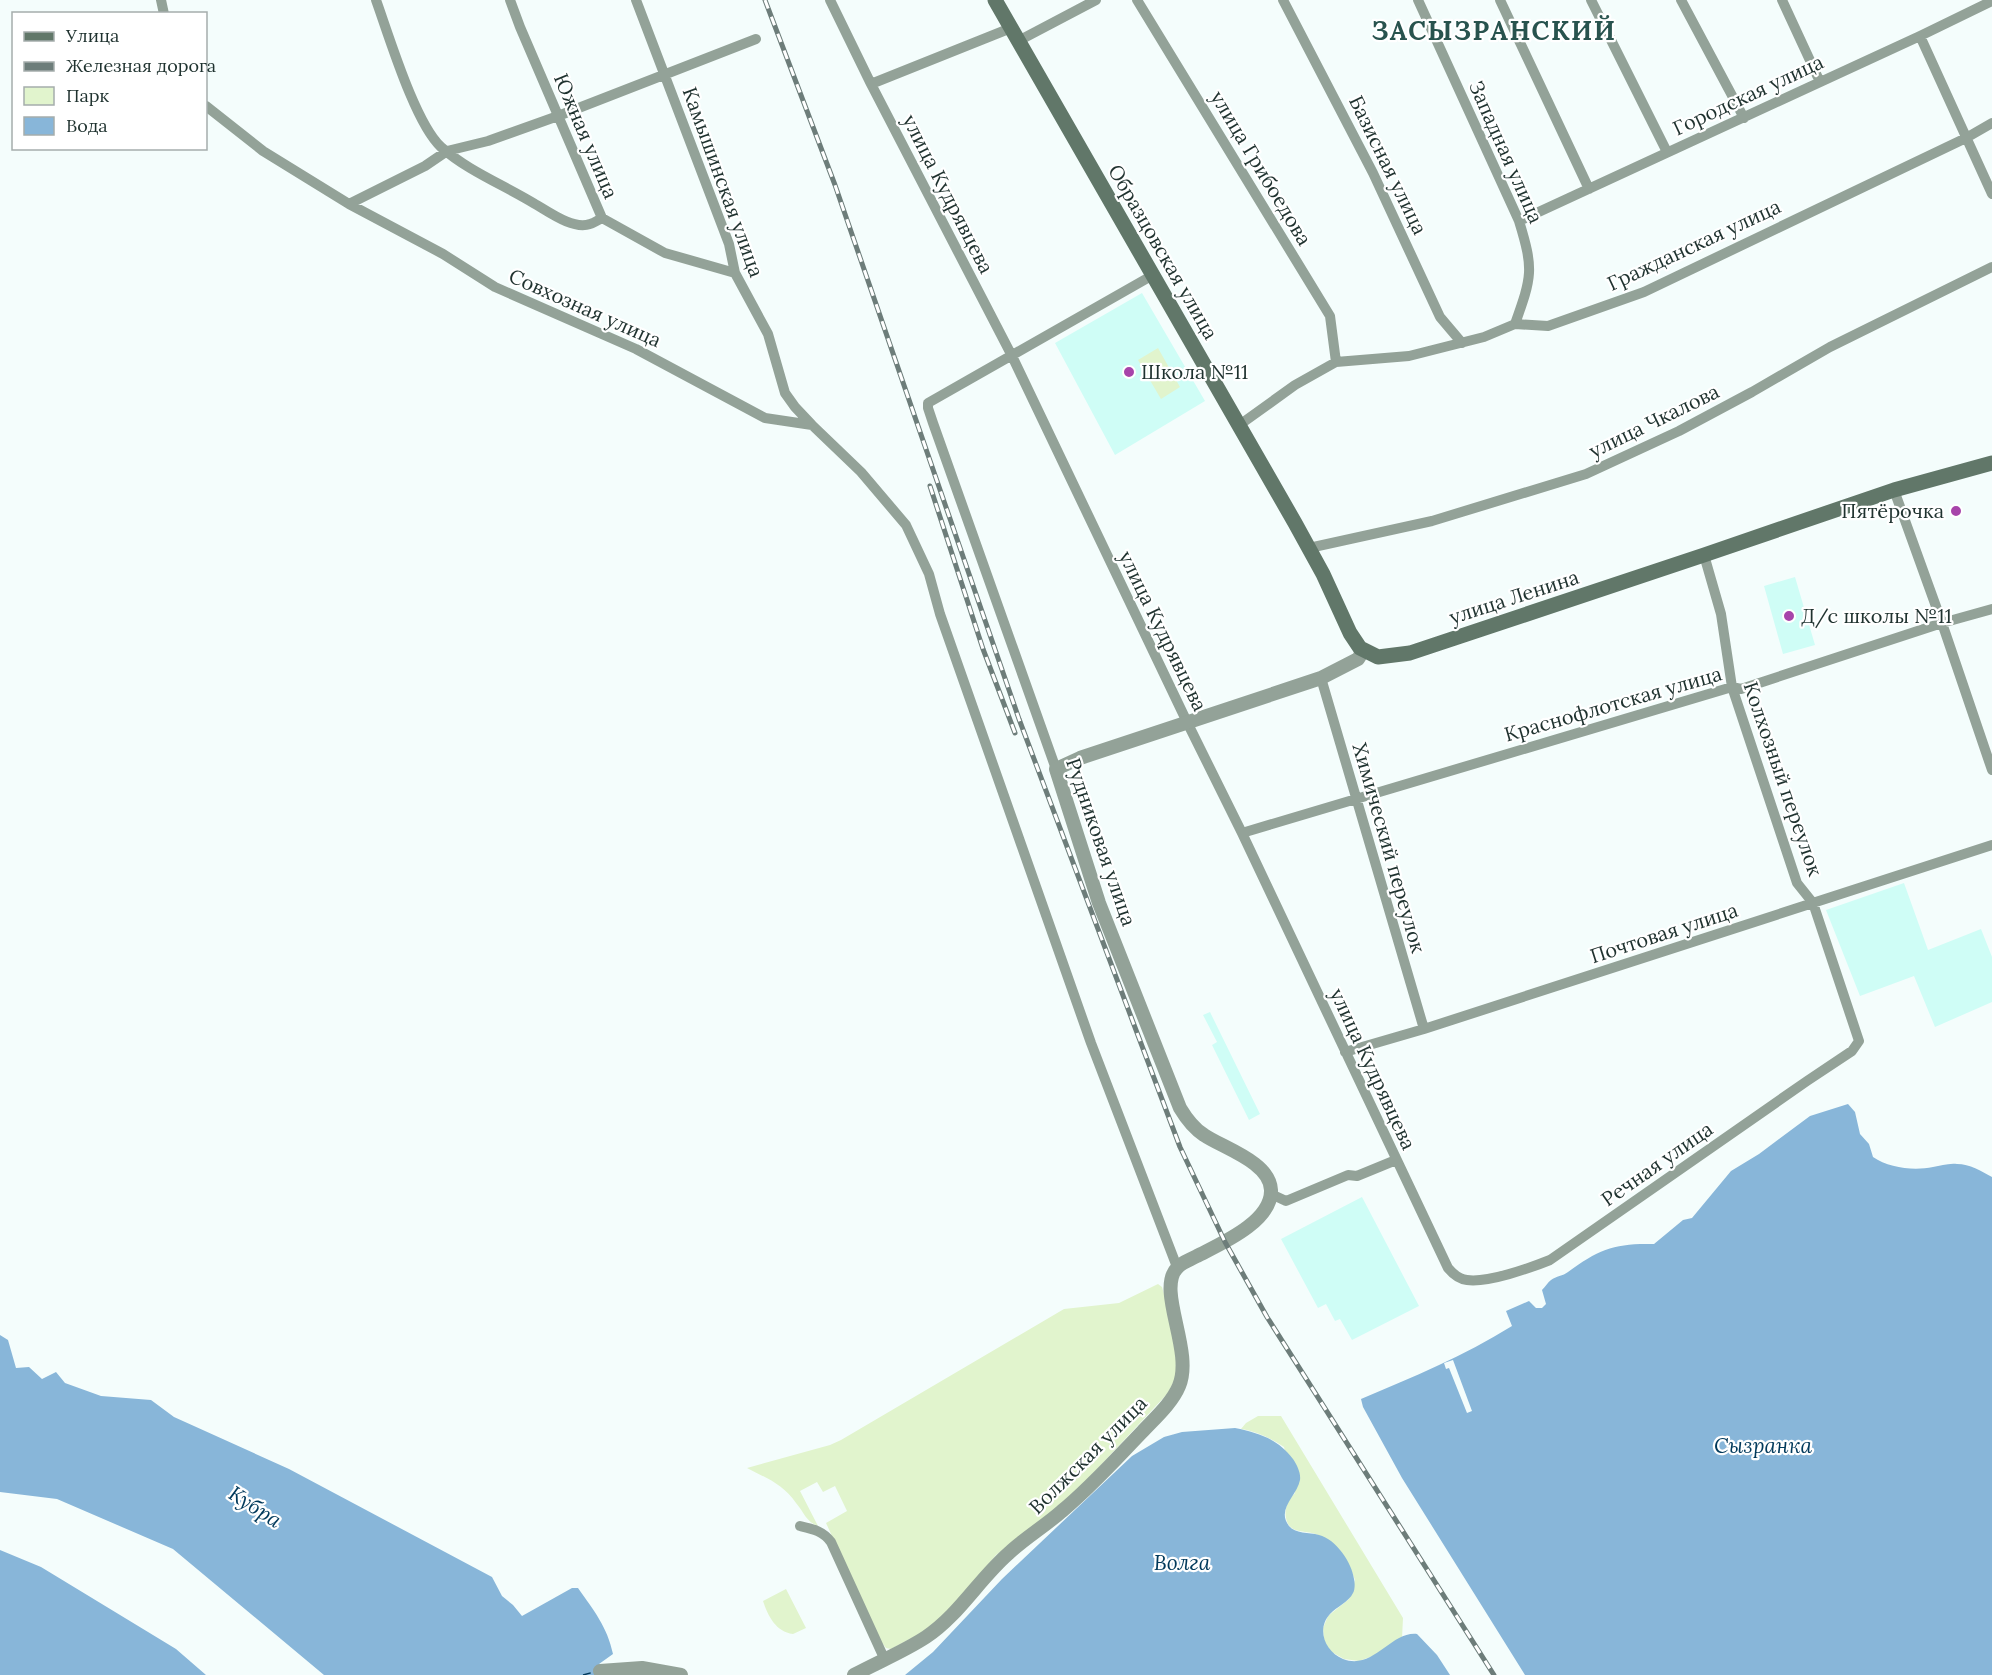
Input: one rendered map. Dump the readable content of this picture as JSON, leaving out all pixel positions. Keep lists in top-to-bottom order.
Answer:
{
  "streets": {
    "main road": ["Образцовская улица", "улица Ленина"],
    "street": [
      "Городская улица",
      "Южная улица",
      "Западная улица",
      "Базисная улица",
      "улица Грибоедова",
      "Камышинская улица",
      "улица Кудрявцева",
      "Гражданская улица",
      "Совхозная улица",
      "улица Чкалова",
      "Краснофлотская улица",
      "Колхозный переулок",
      "Рудниковая улица",
      "Химический переулок",
      "Почтовая улица",
      "Речная улица",
      "Волжская улица"
    ]
  },
  "crossings": [
    ["Городская улица", "Западная улица"],
    ["Южная улица", "Камышинская улица"],
    ["Западная улица", "Гражданская улица"],
    ["Базисная улица", "Гражданская улица"],
    ["улица Грибоедова", "Гражданская улица"],
    ["Камышинская улица", "Совхозная улица"],
    ["Камышинская улица", "Волжская улица"],
    ["улица Кудрявцева", "Краснофлотская улица"],
    ["улица Кудрявцева", "Рудниковая улица"],
    ["улица Кудрявцева", "Почтовая улица"],
    ["улица Кудрявцева", "Речная улица"],
    ["Гражданская улица", "Образцовская улица"],
    ["Образцовская улица", "улица Чкалова"],
    ["Образцовская улица", "улица Ленина"],
    ["улица Ленина", "Колхозный переулок"],
    ["Краснофлотская улица", "Колхозный переулок"],
    ["Краснофлотская улица", "Химический переулок"],
    ["Колхозный переулок", "Почтовая улица"],
    ["Колхозный переулок", "Речная улица"],
    ["Химический переулок", "Почтовая улица"]
  ],
  "districts": ["ЗАСЫЗРАНСКИЙ"],
  "water": ["Сызранка", "Кубра", "Волга"],
  "places": ["Школа №11", "Пятёрочка", "Д/с школы №11"],
  "legend": [
    "Улица",
    "Железная дорога",
    "Парк",
    "Вода"
  ]
}
